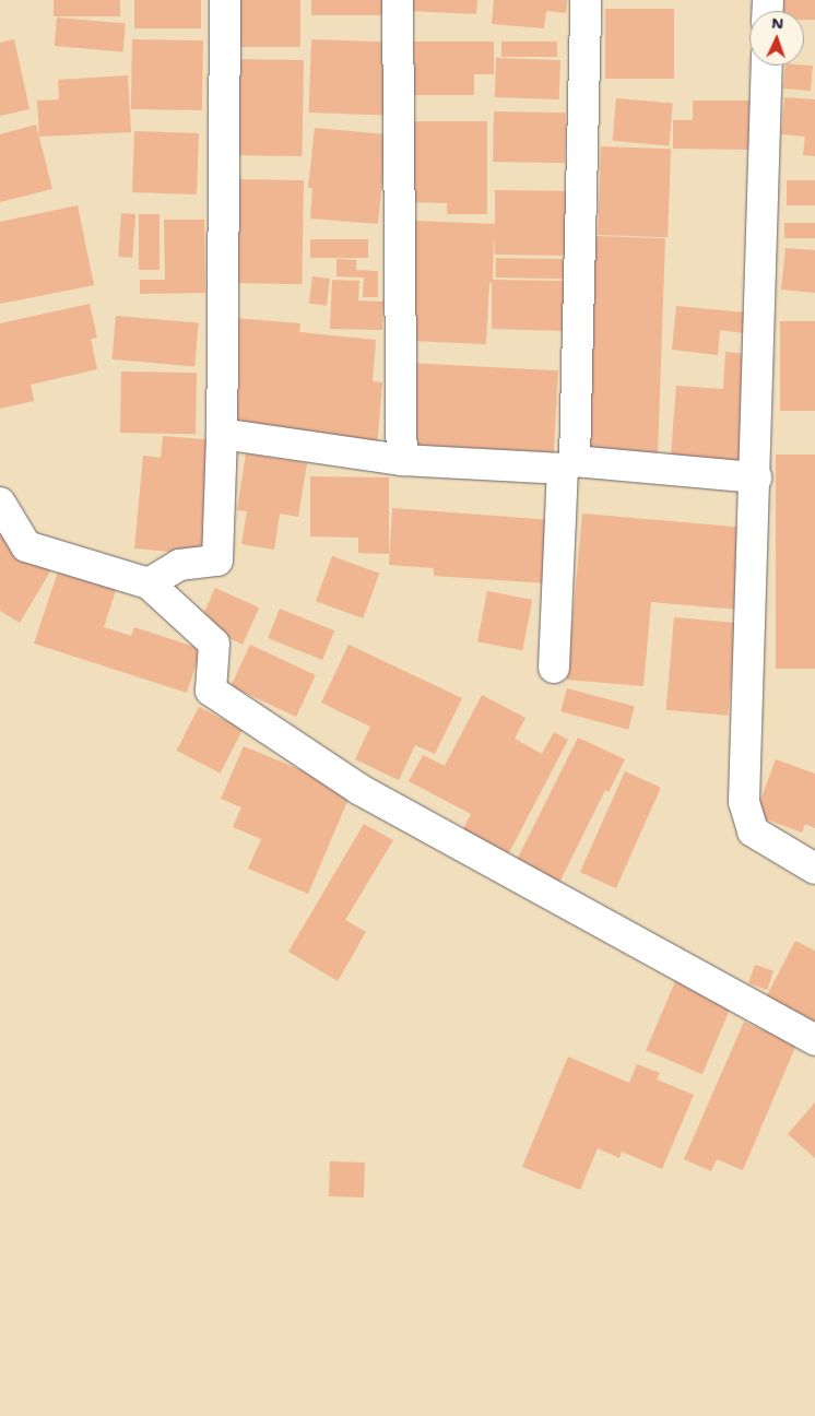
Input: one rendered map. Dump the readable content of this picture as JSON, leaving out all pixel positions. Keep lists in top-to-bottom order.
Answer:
{
  "north": "top"
}
